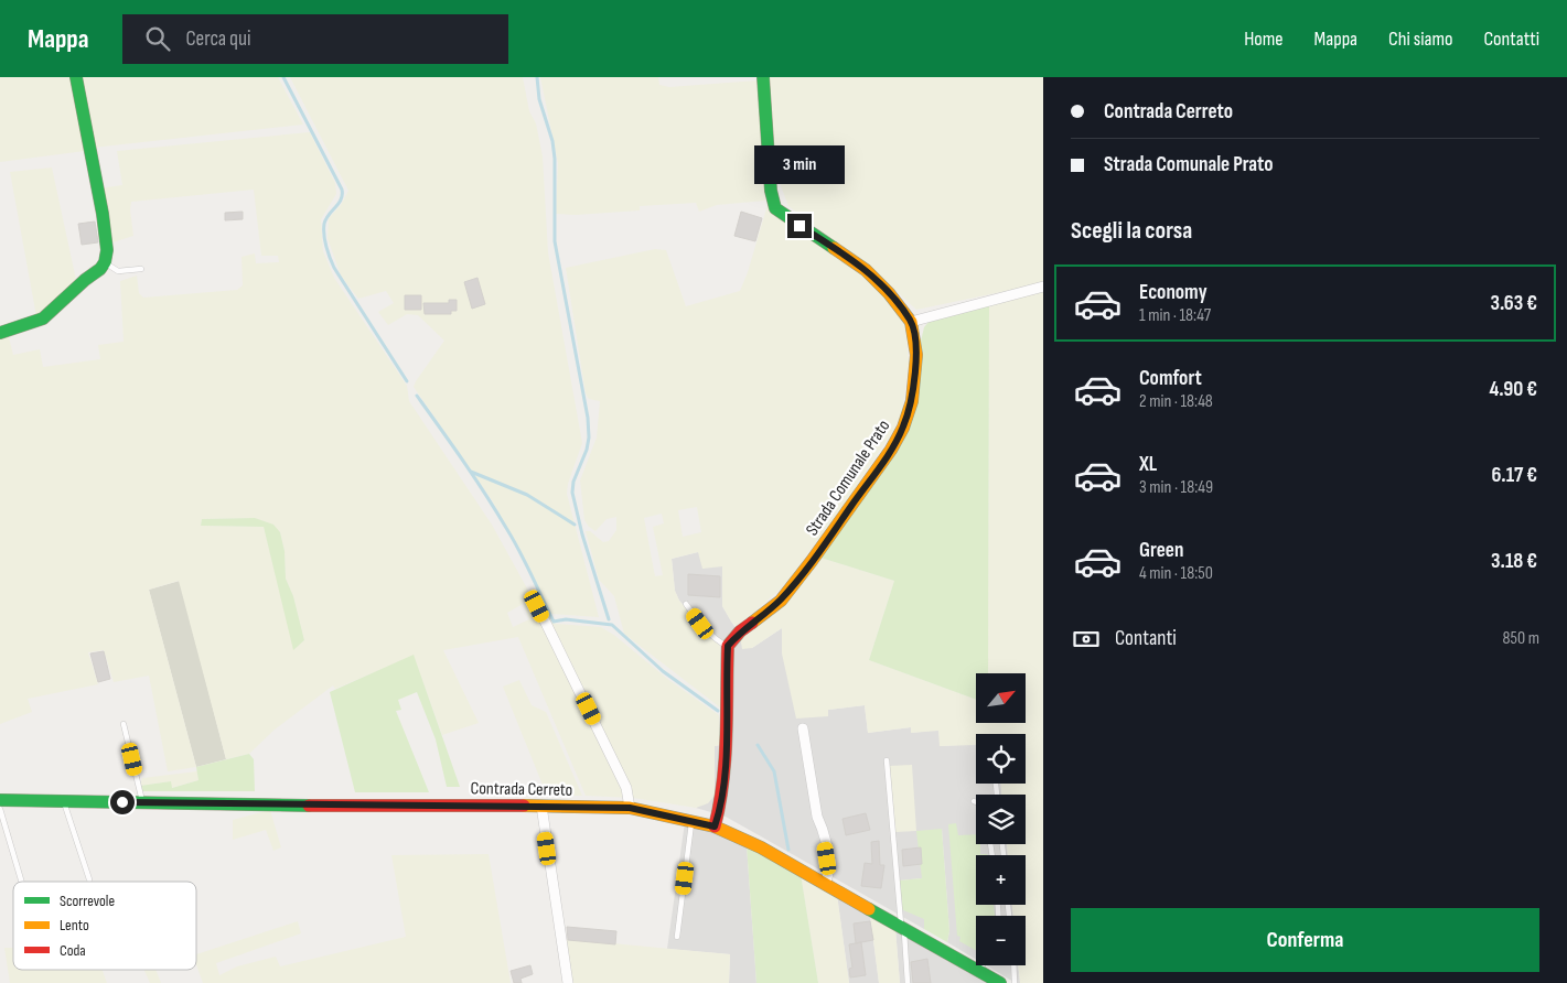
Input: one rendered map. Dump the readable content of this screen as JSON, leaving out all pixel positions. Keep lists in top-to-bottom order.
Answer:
{
  "streets": {
    "street": ["Strada Comunale Prato", "Contrada Cerreto"]
  },
  "legend": ["Scorrevole", "Lento", "Coda"],
  "north": "top right",
  "page": {
    "header": "Mappa",
    "search": "Cerca qui",
    "nav": [
      "Home",
      "Mappa",
      "Chi siamo",
      "Contatti"
    ],
    "banner": ["Contrada Cerreto", "Strada Comunale Prato"],
    "bubble": "3 min",
    "heading": "Scegli la corsa",
    "list": [
      {
        "name": "Economy",
        "note": "1 min · 18:47",
        "value": "3.63 €"
      },
      {
        "name": "Comfort",
        "note": "2 min · 18:48",
        "value": "4.90 €"
      },
      {
        "name": "XL",
        "note": "3 min · 18:49",
        "value": "6.17 €"
      },
      {
        "name": "Green",
        "note": "4 min · 18:50",
        "value": "3.18 €"
      }
    ],
    "pay": ["Contanti", "850 m"],
    "map_buttons": ["+", "−"],
    "buttons": "Conferma"
  }
}
